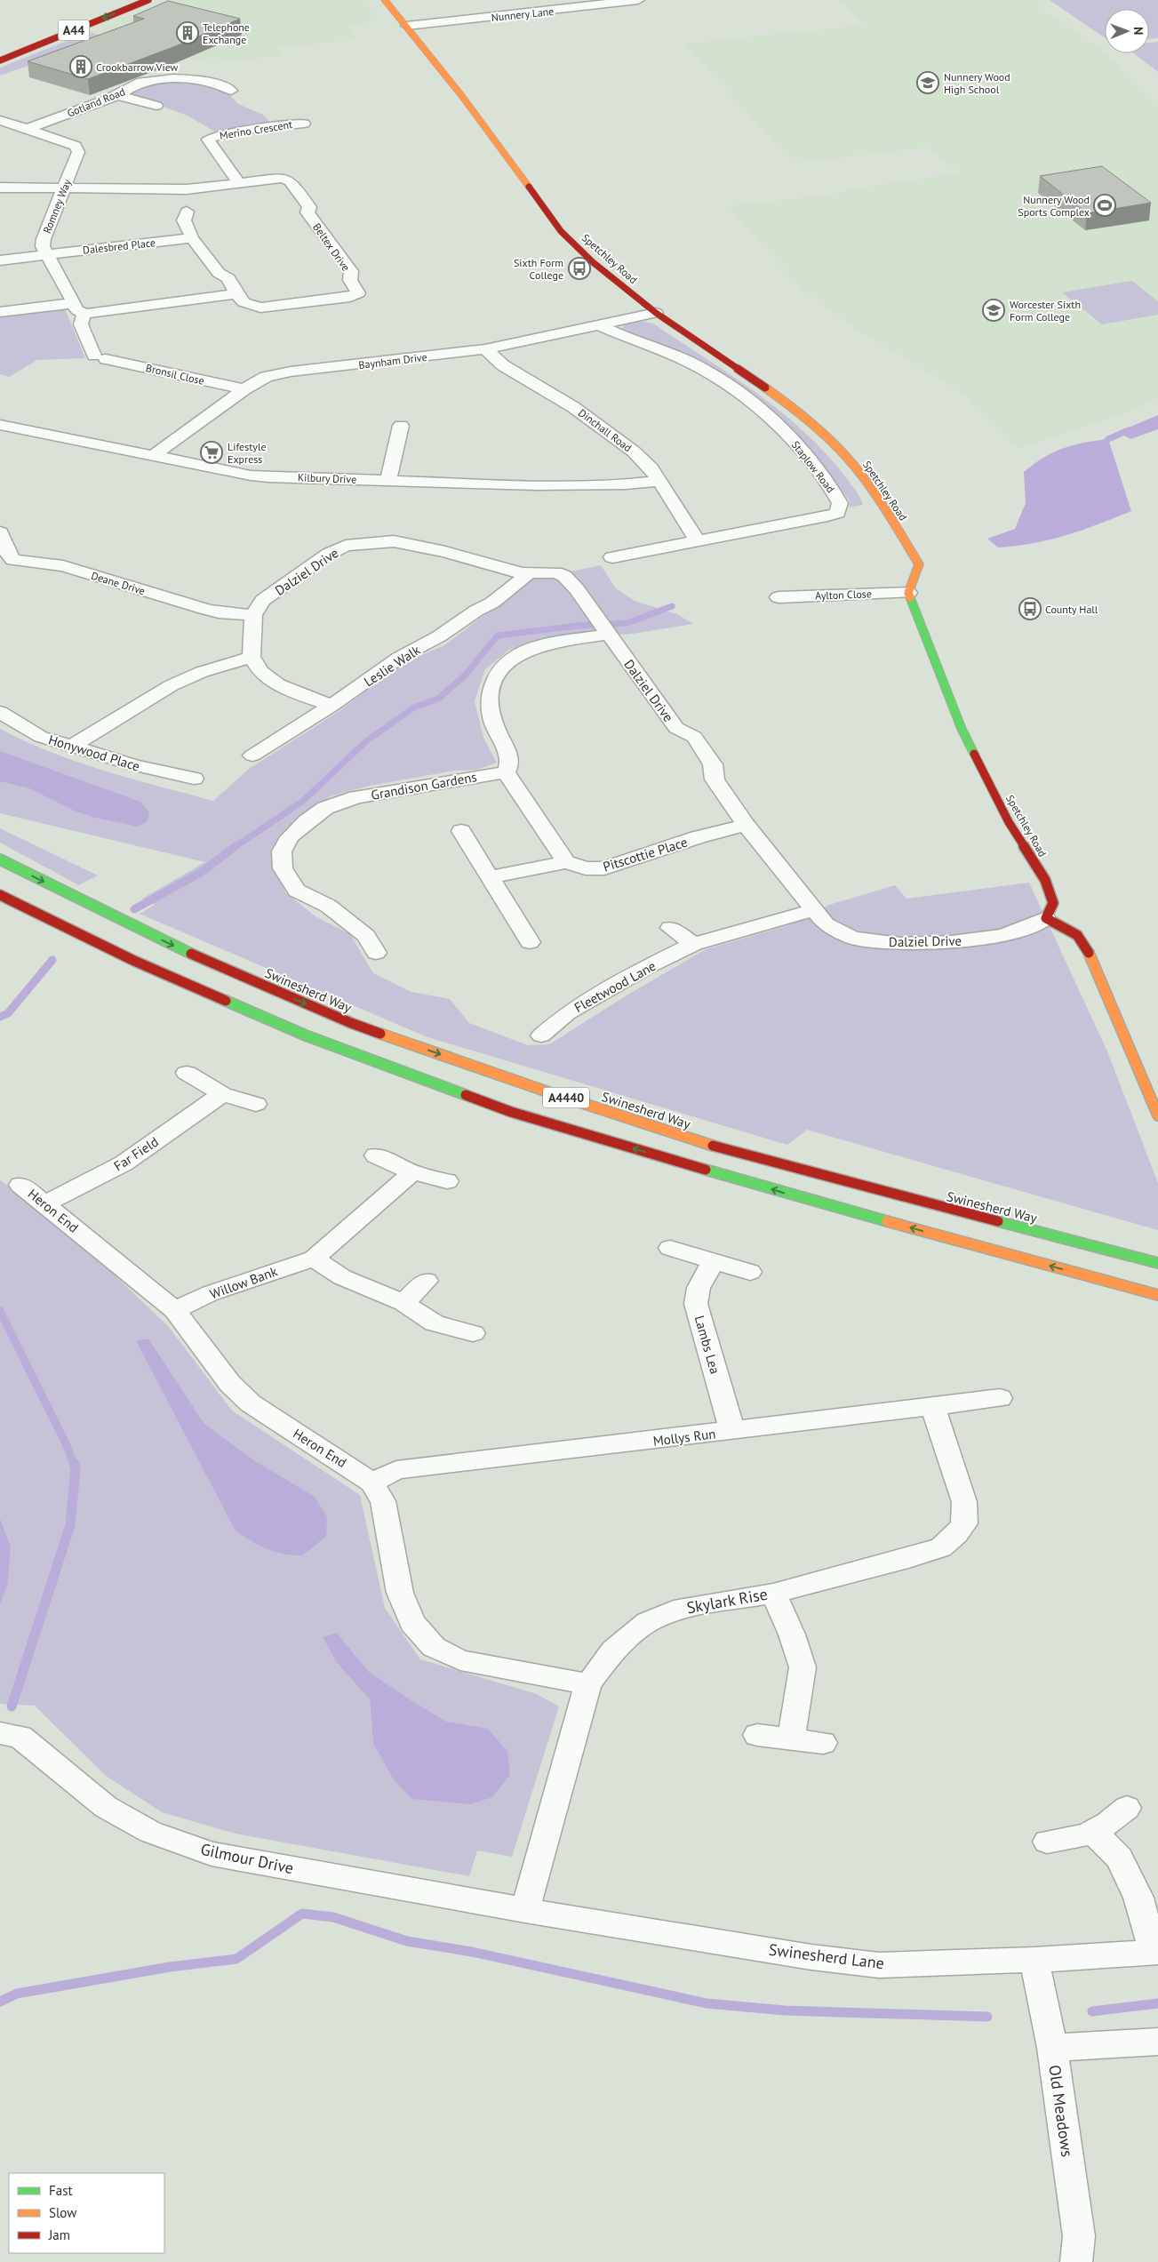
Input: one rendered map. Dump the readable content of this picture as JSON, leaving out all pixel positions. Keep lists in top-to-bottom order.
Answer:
{
  "streets": {
    "main road": [
      "A44",
      "Spetchley Road",
      "Swinesherd Way",
      "A4440"
    ],
    "street": [
      "Nunnery Lane",
      "Gotland Road",
      "Merino Crescent",
      "Romney Way",
      "Dalesbred Place",
      "Beltex Drive",
      "Baynham Drive",
      "Bronsil Close",
      "Dinchall Road",
      "Staplow Road",
      "Kilbury Drive",
      "Dalziel Drive",
      "Deane Drive",
      "Aylton Close",
      "Leslie Walk",
      "Honywood Place",
      "Grandison Gardens",
      "Pitscottie Place",
      "Fleetwood Lane",
      "Far Field",
      "Heron End",
      "Willow Bank",
      "Lambs Lea",
      "Mollys Run",
      "Skylark Rise",
      "Gilmour Drive",
      "Swinesherd Lane",
      "Old Meadows"
    ]
  },
  "crossings": [
    ["Nunnery Lane", "Spetchley Road"],
    ["Gotland Road", "Romney Way"],
    ["Merino Crescent", "Beltex Drive"],
    ["Romney Way", "Dalesbred Place"],
    ["Romney Way", "Beltex Drive"],
    ["Romney Way", "Bronsil Close"],
    ["Spetchley Road", "Baynham Drive"],
    ["Spetchley Road", "Dalziel Drive"],
    ["Spetchley Road", "Aylton Close"],
    ["Baynham Drive", "Bronsil Close"],
    ["Baynham Drive", "Dinchall Road"],
    ["Baynham Drive", "Staplow Road"],
    ["Baynham Drive", "Kilbury Drive"],
    ["Dinchall Road", "Staplow Road"],
    ["Dinchall Road", "Kilbury Drive"],
    ["Dalziel Drive", "Deane Drive"],
    ["Dalziel Drive", "Leslie Walk"],
    ["Dalziel Drive", "Pitscottie Place"],
    ["Dalziel Drive", "Fleetwood Lane"],
    ["Far Field", "Heron End"],
    ["Heron End", "Willow Bank"],
    ["Heron End", "Mollys Run"],
    ["Heron End", "Skylark Rise"],
    ["Lambs Lea", "Mollys Run"],
    ["Mollys Run", "Skylark Rise"],
    ["Skylark Rise", "Gilmour Drive"],
    ["Skylark Rise", "Swinesherd Lane"],
    ["Gilmour Drive", "Swinesherd Lane"],
    ["Swinesherd Lane", "Old Meadows"]
  ],
  "places": {
    "building": ["Telephone Exchange", "Crookbarrow View"],
    "school or university": ["Nunnery Wood High School", "Worcester Sixth Form College"],
    "sports": ["Nunnery Wood Sports Complex"],
    "bus stop": ["Sixth Form College", "County Hall"],
    "supermarket": ["Lifestyle Express"]
  },
  "legend": ["Fast", "Slow", "Jam"],
  "north": "right"
}
